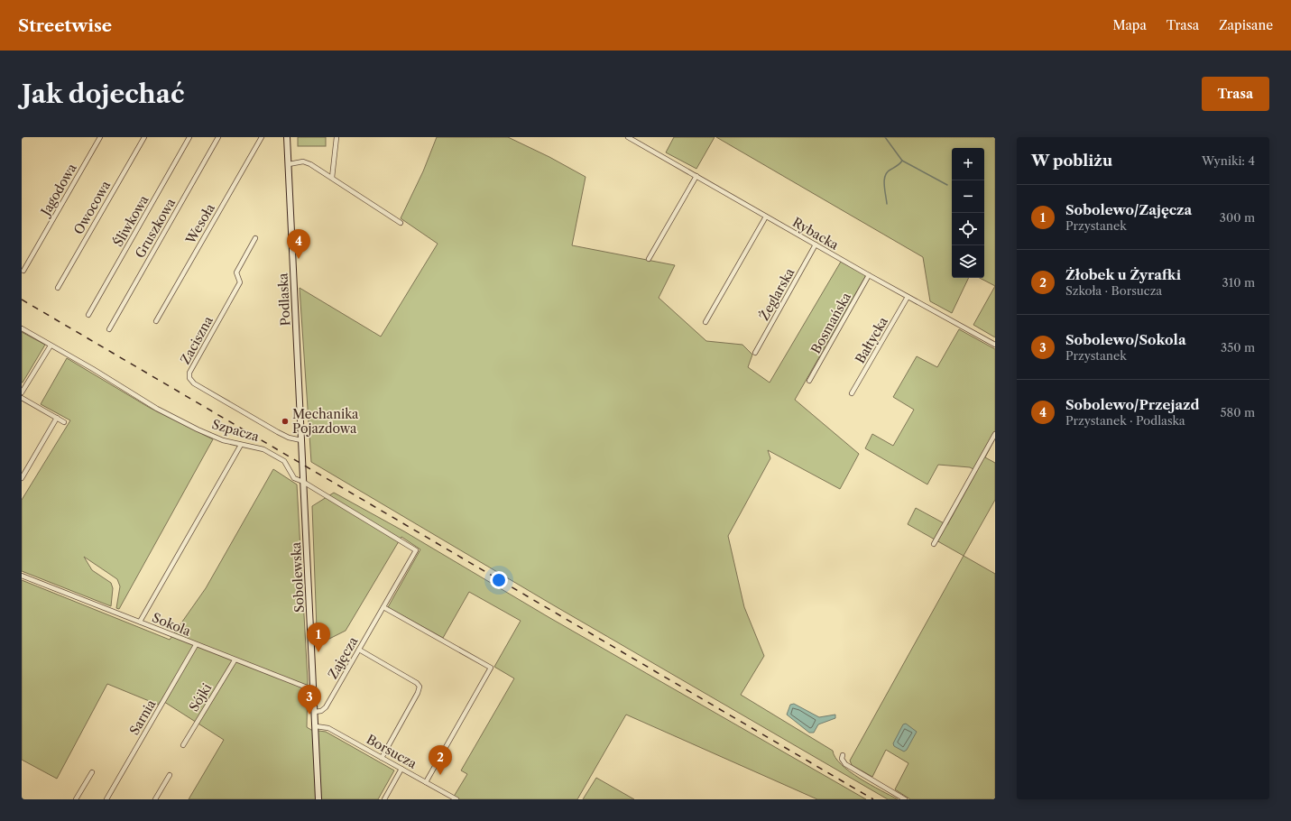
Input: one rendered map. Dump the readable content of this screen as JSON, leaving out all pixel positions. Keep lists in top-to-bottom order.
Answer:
{
  "streets": {
    "street": [
      "Jagodowa",
      "Owocowa",
      "Śliwkowa",
      "Wesoła",
      "Gruszkowa",
      "Rybacka",
      "Żeglarska",
      "Podlaska",
      "Bosmańska",
      "Zaciszna",
      "Bałtycka",
      "Szpacza",
      "Sobolewska",
      "Sokola",
      "Zajęcza",
      "Sójki",
      "Sarnia",
      "Borsucza"
    ]
  },
  "crossings": [
    ["Rybacka", "Żeglarska"],
    ["Rybacka", "Bosmańska"],
    ["Rybacka", "Bałtycka"],
    ["Podlaska", "Zaciszna"],
    ["Podlaska", "Sobolewska"],
    ["Zaciszna", "Sobolewska"],
    ["Szpacza", "Sobolewska"],
    ["Szpacza", "Zajęcza"],
    ["Sobolewska", "Sokola"],
    ["Sobolewska", "Zajęcza"],
    ["Sobolewska", "Borsucza"],
    ["Sokola", "Sójki"],
    ["Sokola", "Sarnia"]
  ],
  "places": ["Mechanika Pojazdowa"],
  "page": {
    "header": "Streetwise",
    "nav": ["Mapa", "Trasa", "Zapisane"],
    "buttons": "Trasa",
    "title": "Jak dojechać",
    "heading": ["W pobliżu", "Wyniki: 4"],
    "map_buttons": ["+", "−"],
    "list": [
      {
        "mark": "1",
        "name": "Sobolewo/Zajęcza",
        "note": "Przystanek",
        "value": "300 m"
      },
      {
        "mark": "2",
        "name": "Żłobek u Żyrafki",
        "note": "Szkoła · Borsucza",
        "value": "310 m"
      },
      {
        "mark": "3",
        "name": "Sobolewo/Sokola",
        "note": "Przystanek",
        "value": "350 m"
      },
      {
        "mark": "4",
        "name": "Sobolewo/Przejazd",
        "note": "Przystanek · Podlaska",
        "value": "580 m"
      }
    ],
    "pins": [
      "4",
      "1",
      "3",
      "2"
    ]
  }
}
